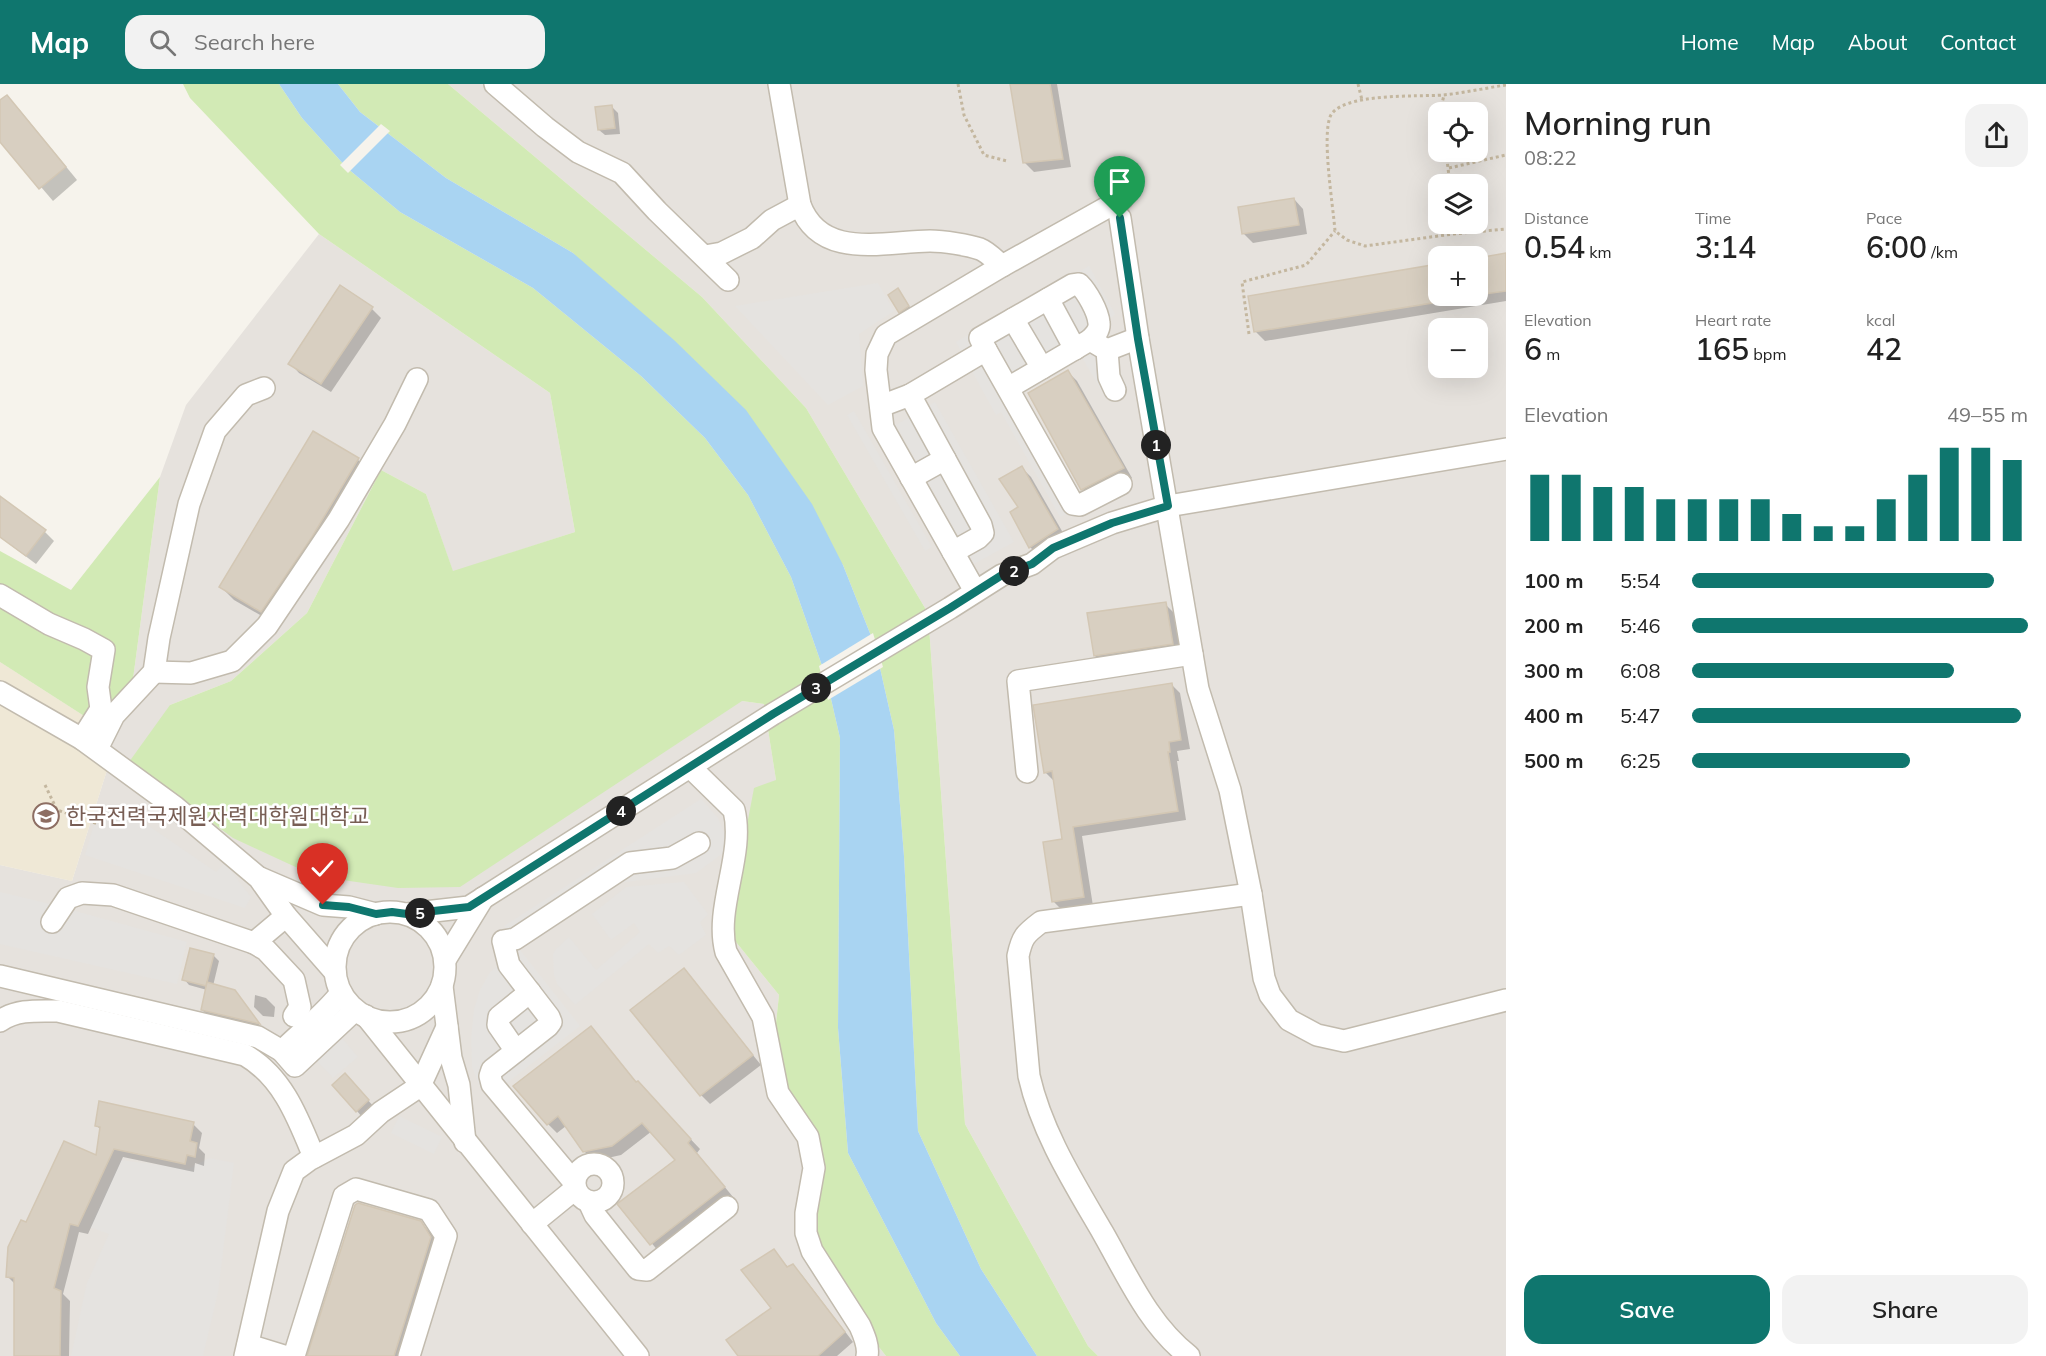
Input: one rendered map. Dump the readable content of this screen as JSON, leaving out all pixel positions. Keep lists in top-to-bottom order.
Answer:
{
  "places": {
    "school or university": ["한국전력국제원자력대학원대학교"]
  },
  "page": {
    "header": "Map",
    "search": "Search here",
    "nav": [
      "Home",
      "Map",
      "About",
      "Contact"
    ],
    "heading": ["Morning run", "08:22"],
    "map_buttons": ["+", "−"],
    "stats": [
      ["Distance", "0.54 km"],
      ["Time", "3:14"],
      ["Pace", "6:00 /km"],
      ["Elevation", "6 m"],
      ["Heart rate", "165 bpm"],
      ["kcal", "42"]
    ],
    "chart": ["Elevation", "49–55 m"],
    "pins": [
      "1",
      "2",
      "3",
      "4",
      "5"
    ],
    "list": [
      {
        "name": "100 m",
        "note": "5:54"
      },
      {
        "name": "200 m",
        "note": "5:46"
      },
      {
        "name": "300 m",
        "note": "6:08"
      },
      {
        "name": "400 m",
        "note": "5:47"
      },
      {
        "name": "500 m",
        "note": "6:25"
      }
    ],
    "buttons": ["Save", "Share"]
  }
}
